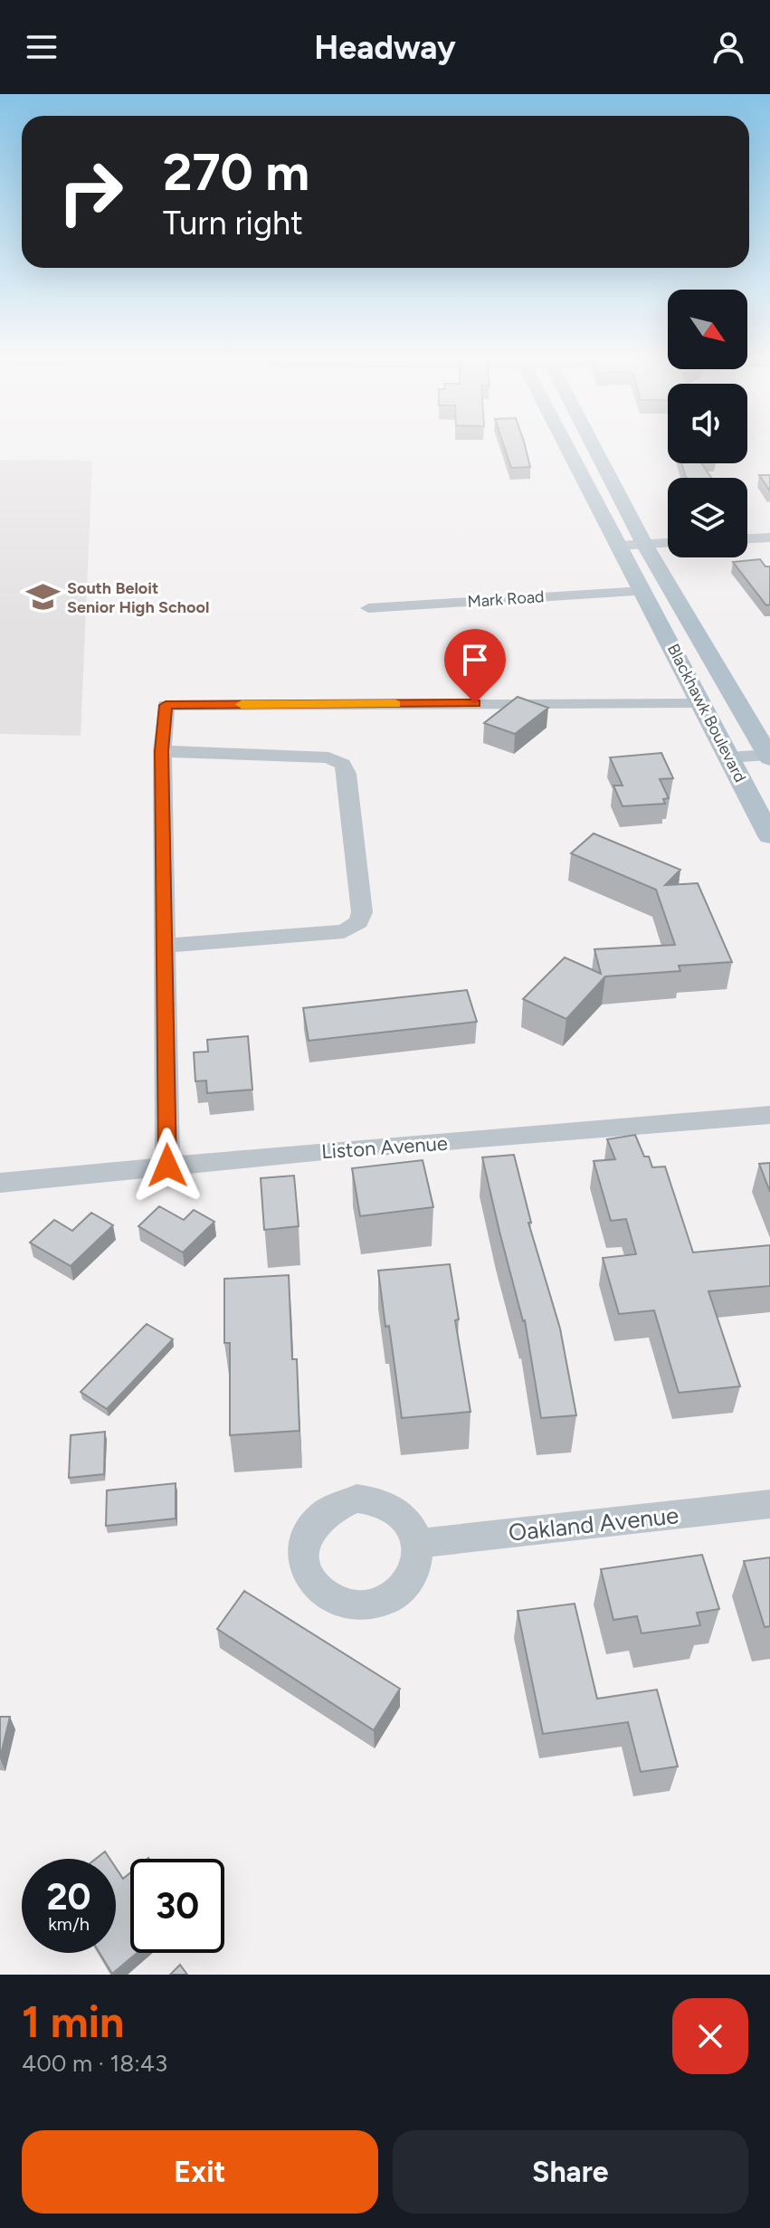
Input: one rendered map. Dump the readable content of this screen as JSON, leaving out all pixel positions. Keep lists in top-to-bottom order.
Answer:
{
  "streets": {
    "main road": ["Blackhawk Boulevard"],
    "street": ["Mark Road", "Liston Avenue", "Oakland Avenue"]
  },
  "crossings": [
    ["Mark Road", "Blackhawk Boulevard"]
  ],
  "places": {
    "school or university": ["South Beloit Senior High School"]
  },
  "north": "bottom right",
  "page": {
    "header": "Headway",
    "turn": ["270 m", "Turn right"],
    "speed": "20 km/h",
    "limit": "30",
    "heading": ["1 min", "400 m · 18:43"],
    "buttons": ["Exit", "Share"]
  }
}
